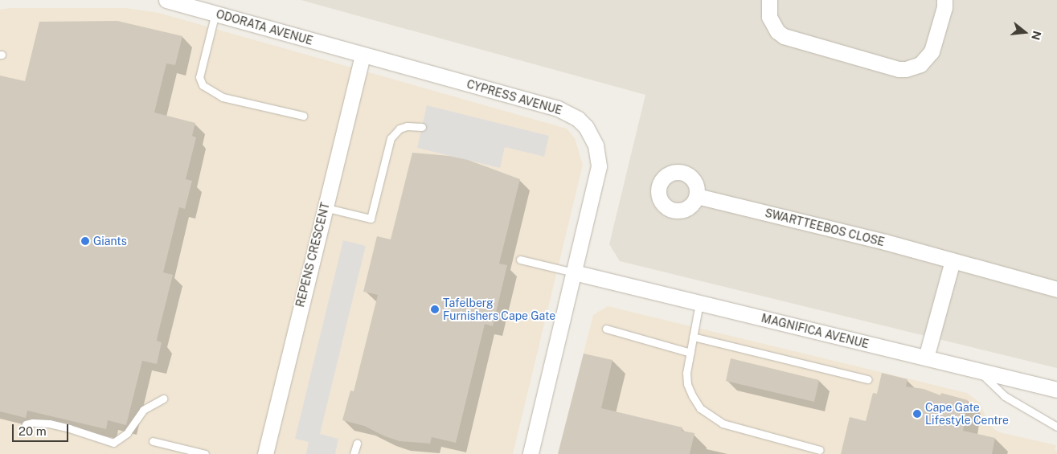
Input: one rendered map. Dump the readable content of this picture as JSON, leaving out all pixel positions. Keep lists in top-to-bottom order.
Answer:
{
  "streets": {
    "street": [
      "ODORATA AVENUE",
      "CYPRESS AVENUE",
      "SWARTTEEBOS CLOSE",
      "REPENS CRESCENT",
      "MAGNIFICA AVENUE"
    ]
  },
  "crossings": [
    ["ODORATA AVENUE", "CYPRESS AVENUE"],
    ["ODORATA AVENUE", "REPENS CRESCENT"],
    ["CYPRESS AVENUE", "REPENS CRESCENT"],
    ["CYPRESS AVENUE", "MAGNIFICA AVENUE"]
  ],
  "places": ["Giants", "Tafelberg Furnishers Cape Gate", "Cape Gate Lifestyle Centre"],
  "scale_bar": "20 m",
  "north": "right"
}
